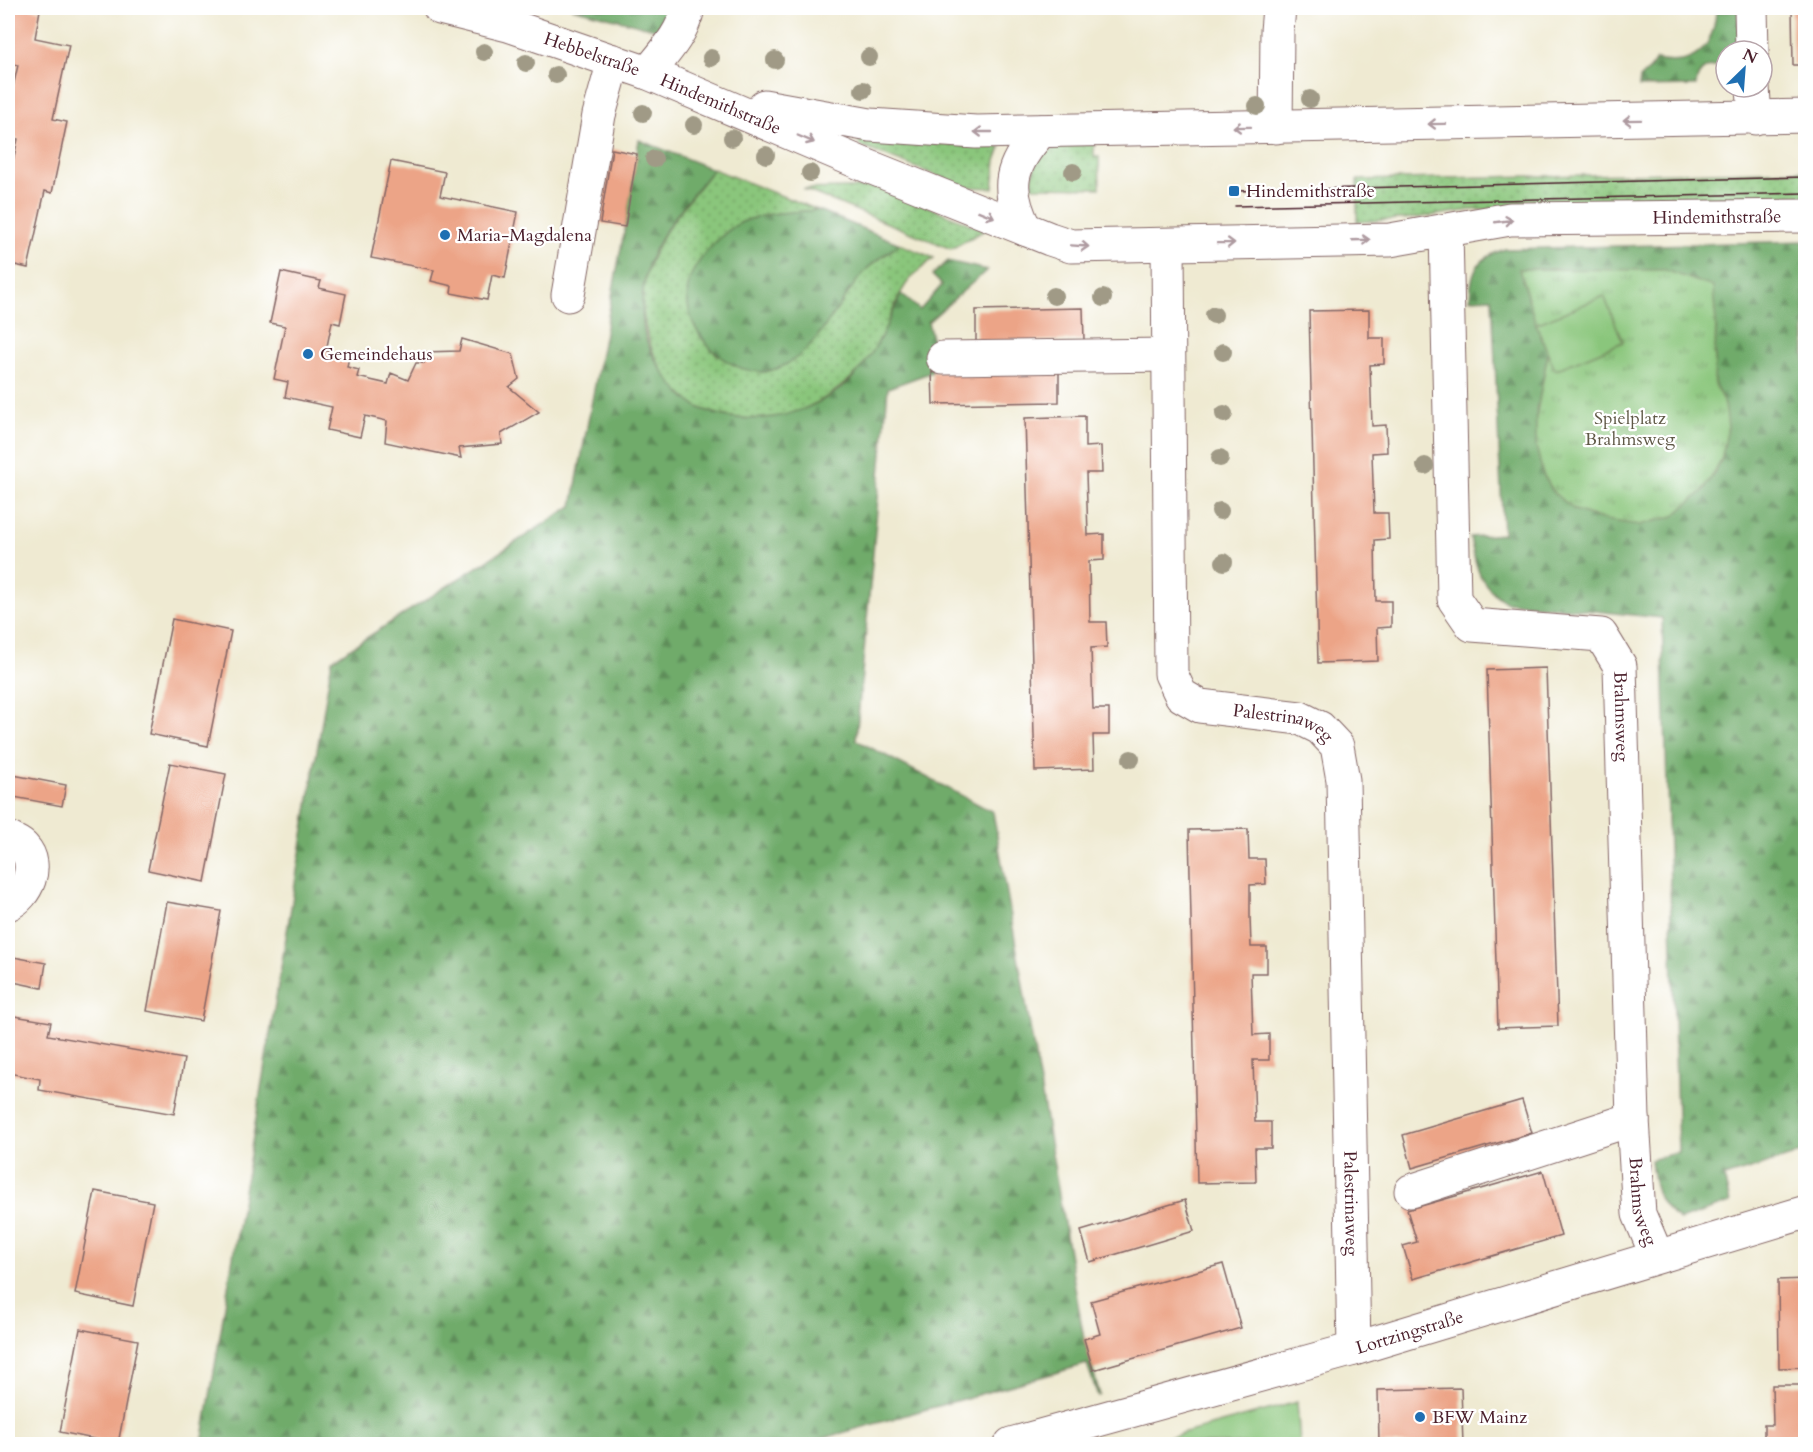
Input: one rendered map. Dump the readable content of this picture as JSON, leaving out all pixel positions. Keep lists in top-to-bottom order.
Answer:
{
  "streets": {
    "street": [
      "Hebbelstraße",
      "Hindemithstraße",
      "Brahmsweg",
      "Palestrinaweg",
      "Lortzingstraße"
    ]
  },
  "crossings": [
    ["Hebbelstraße", "Hindemithstraße"],
    ["Hindemithstraße", "Brahmsweg"],
    ["Hindemithstraße", "Palestrinaweg"],
    ["Brahmsweg", "Lortzingstraße"],
    ["Palestrinaweg", "Lortzingstraße"]
  ],
  "parks": ["Spielplatz Brahmsweg"],
  "places": {
    "transit": ["Hindemithstraße"],
    "other": ["Maria-Magdalena", "Gemeindehaus", "BFW Mainz"]
  },
  "north": "top right"
}
